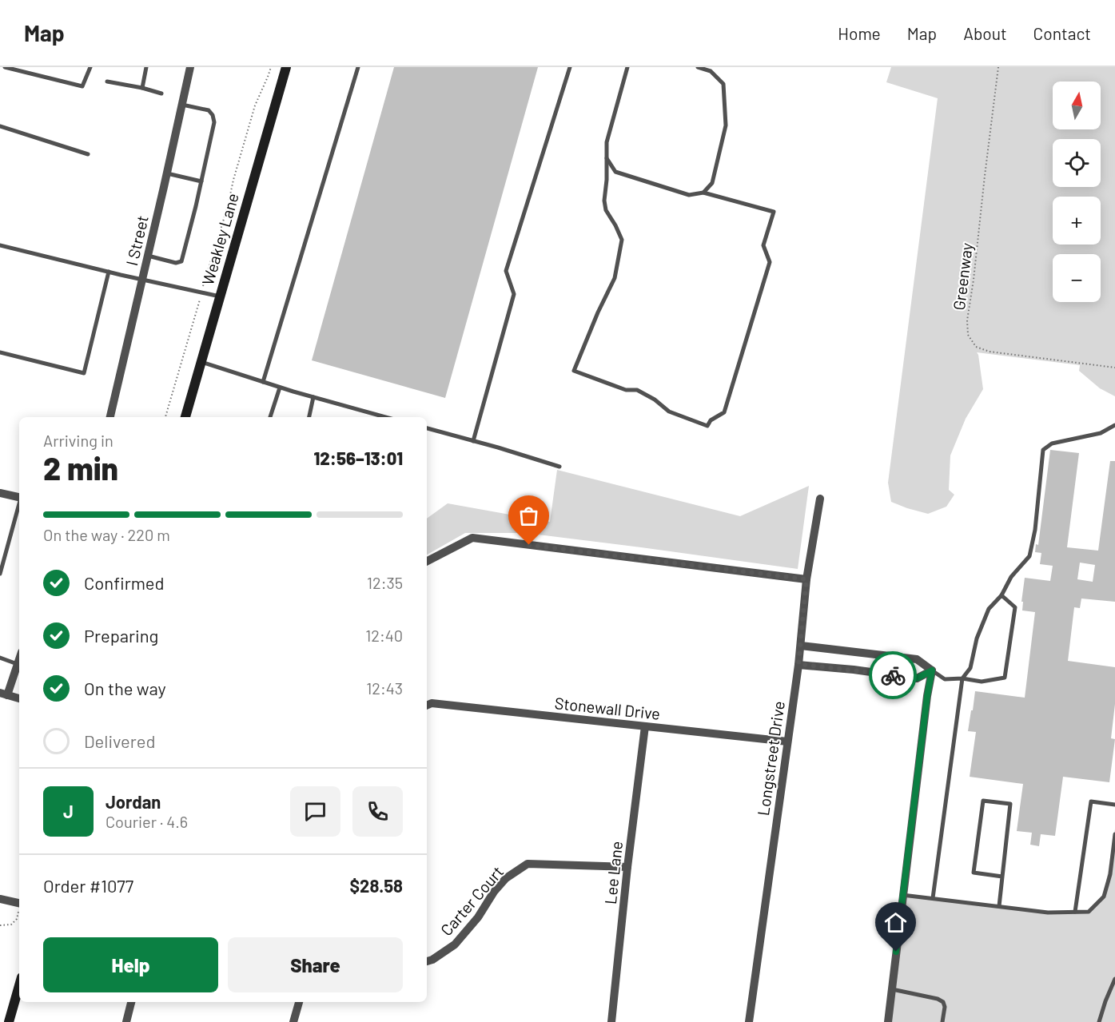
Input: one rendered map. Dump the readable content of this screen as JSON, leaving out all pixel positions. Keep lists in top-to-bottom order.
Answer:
{
  "streets": {
    "main road": ["Weakley Lane"],
    "street": [
      "I Street",
      "Stonewall Drive",
      "Longstreet Drive",
      "Lee Lane",
      "Carter Court"
    ],
    "path": ["Greenway"]
  },
  "crossings": [
    ["Stonewall Drive", "Longstreet Drive"],
    ["Stonewall Drive", "Lee Lane"],
    ["Lee Lane", "Carter Court"]
  ],
  "north": "top",
  "page": {
    "header": "Map",
    "nav": [
      "Home",
      "Map",
      "About",
      "Contact"
    ],
    "map_buttons": ["+", "−"],
    "heading": ["2 min", "Arriving in", "12:56–13:01"],
    "panel": [
      "Jordan",
      "Courier · 4.6",
      "Order #1077",
      "$28.58"
    ],
    "bar": "On the way · 220 m",
    "list": [
      ["Confirmed", "12:35"],
      ["Preparing", "12:40"],
      ["On the way", "12:43"],
      "Delivered"
    ],
    "round": "J",
    "buttons": ["Help", "Share"]
  }
}
